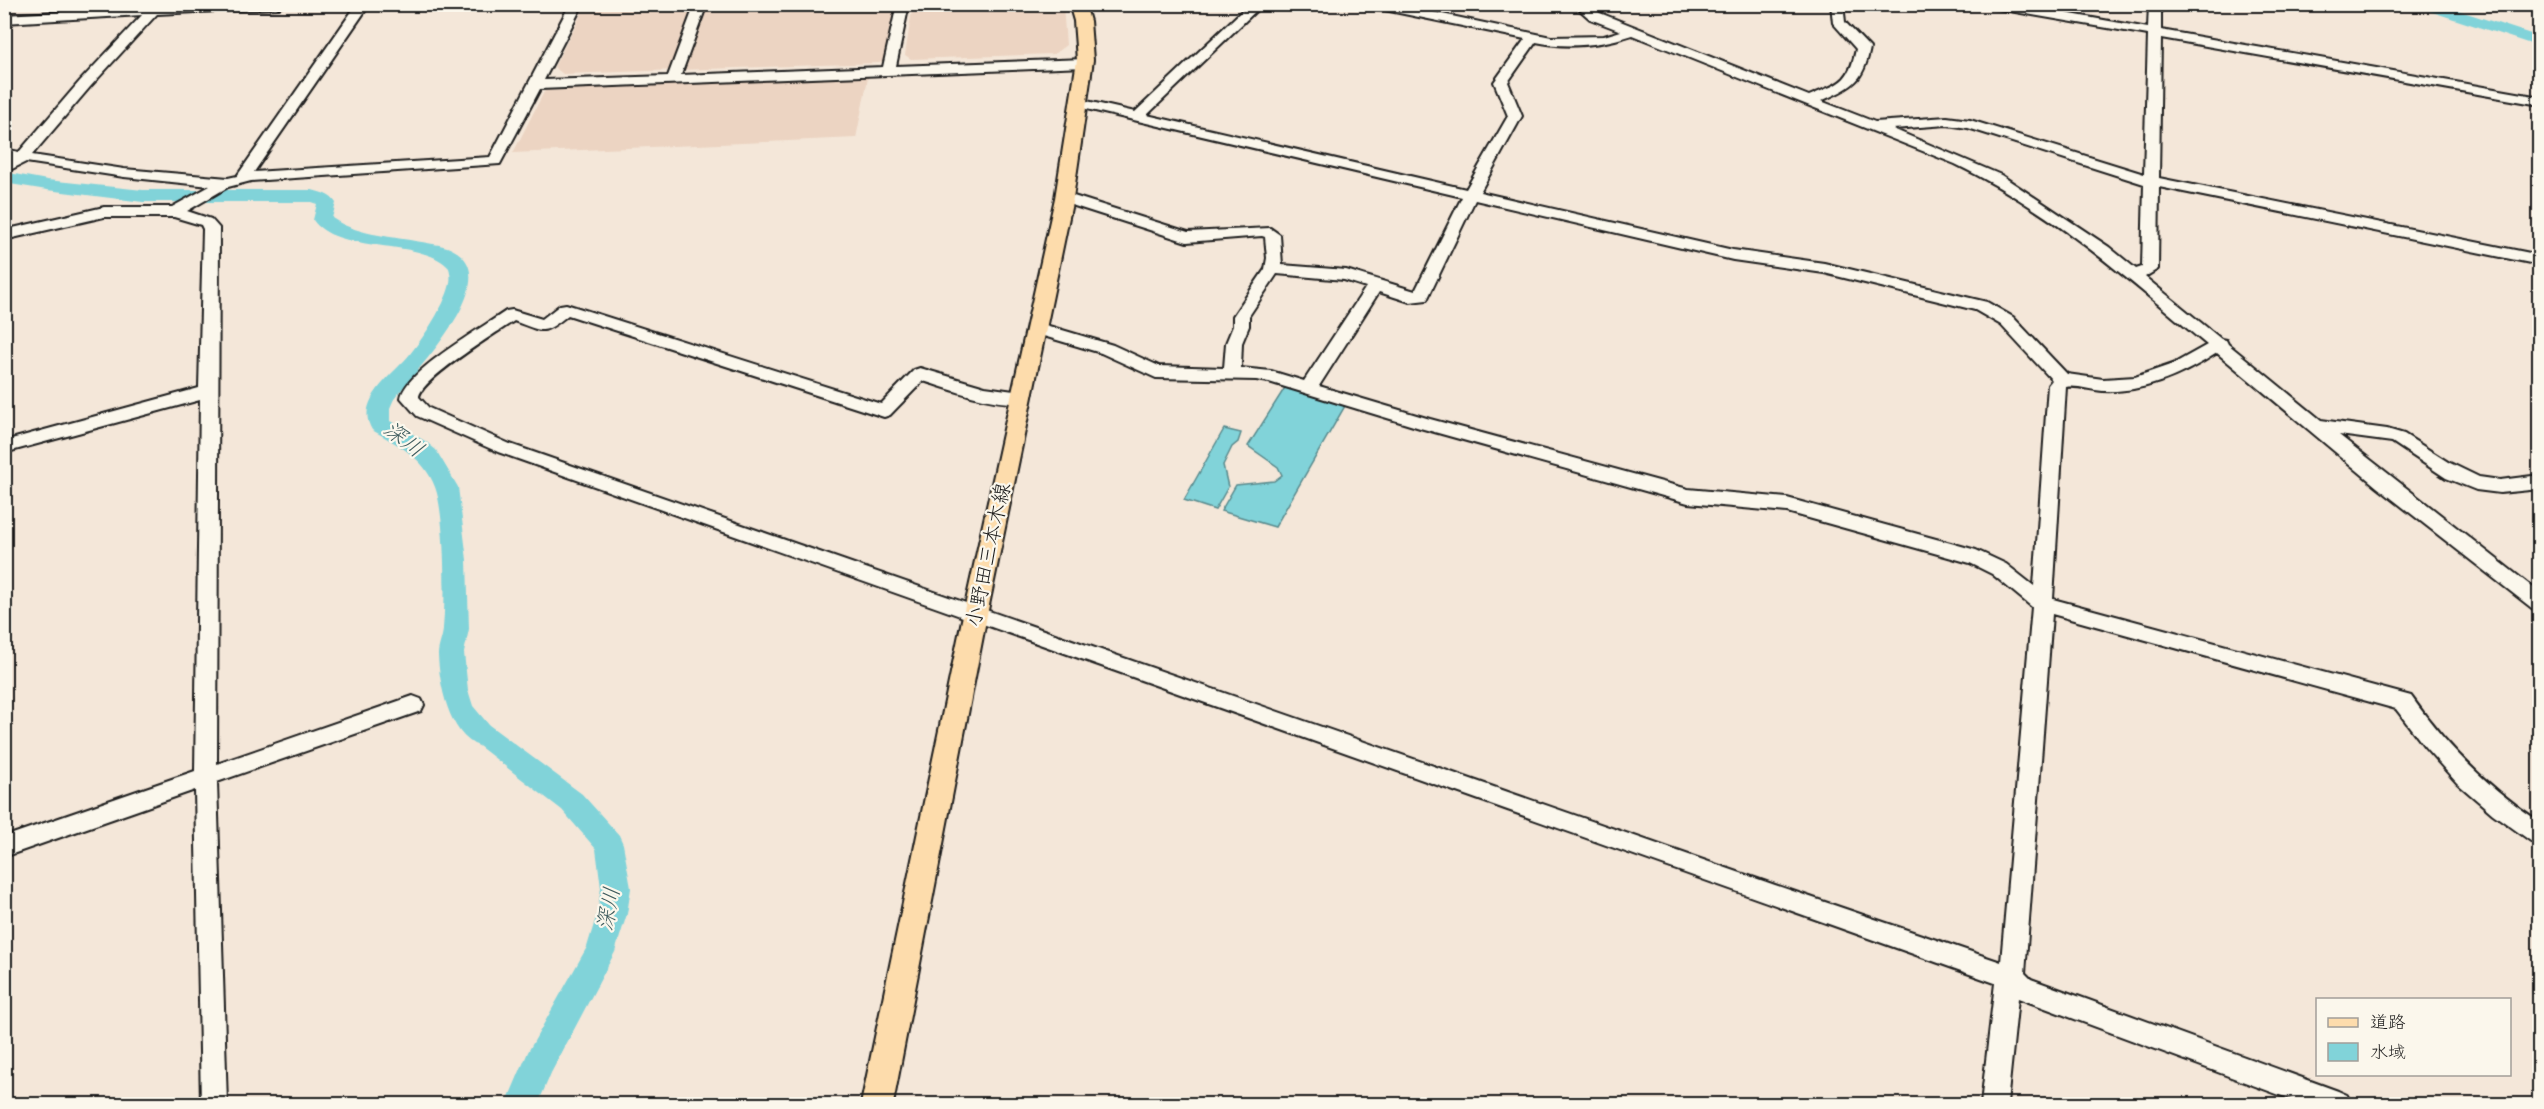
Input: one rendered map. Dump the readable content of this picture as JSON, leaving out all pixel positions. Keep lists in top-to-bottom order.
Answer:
{
  "streets": {
    "main road": ["小野田三本木線"]
  },
  "water": ["深川"],
  "legend": ["道路", "水域"]
}
